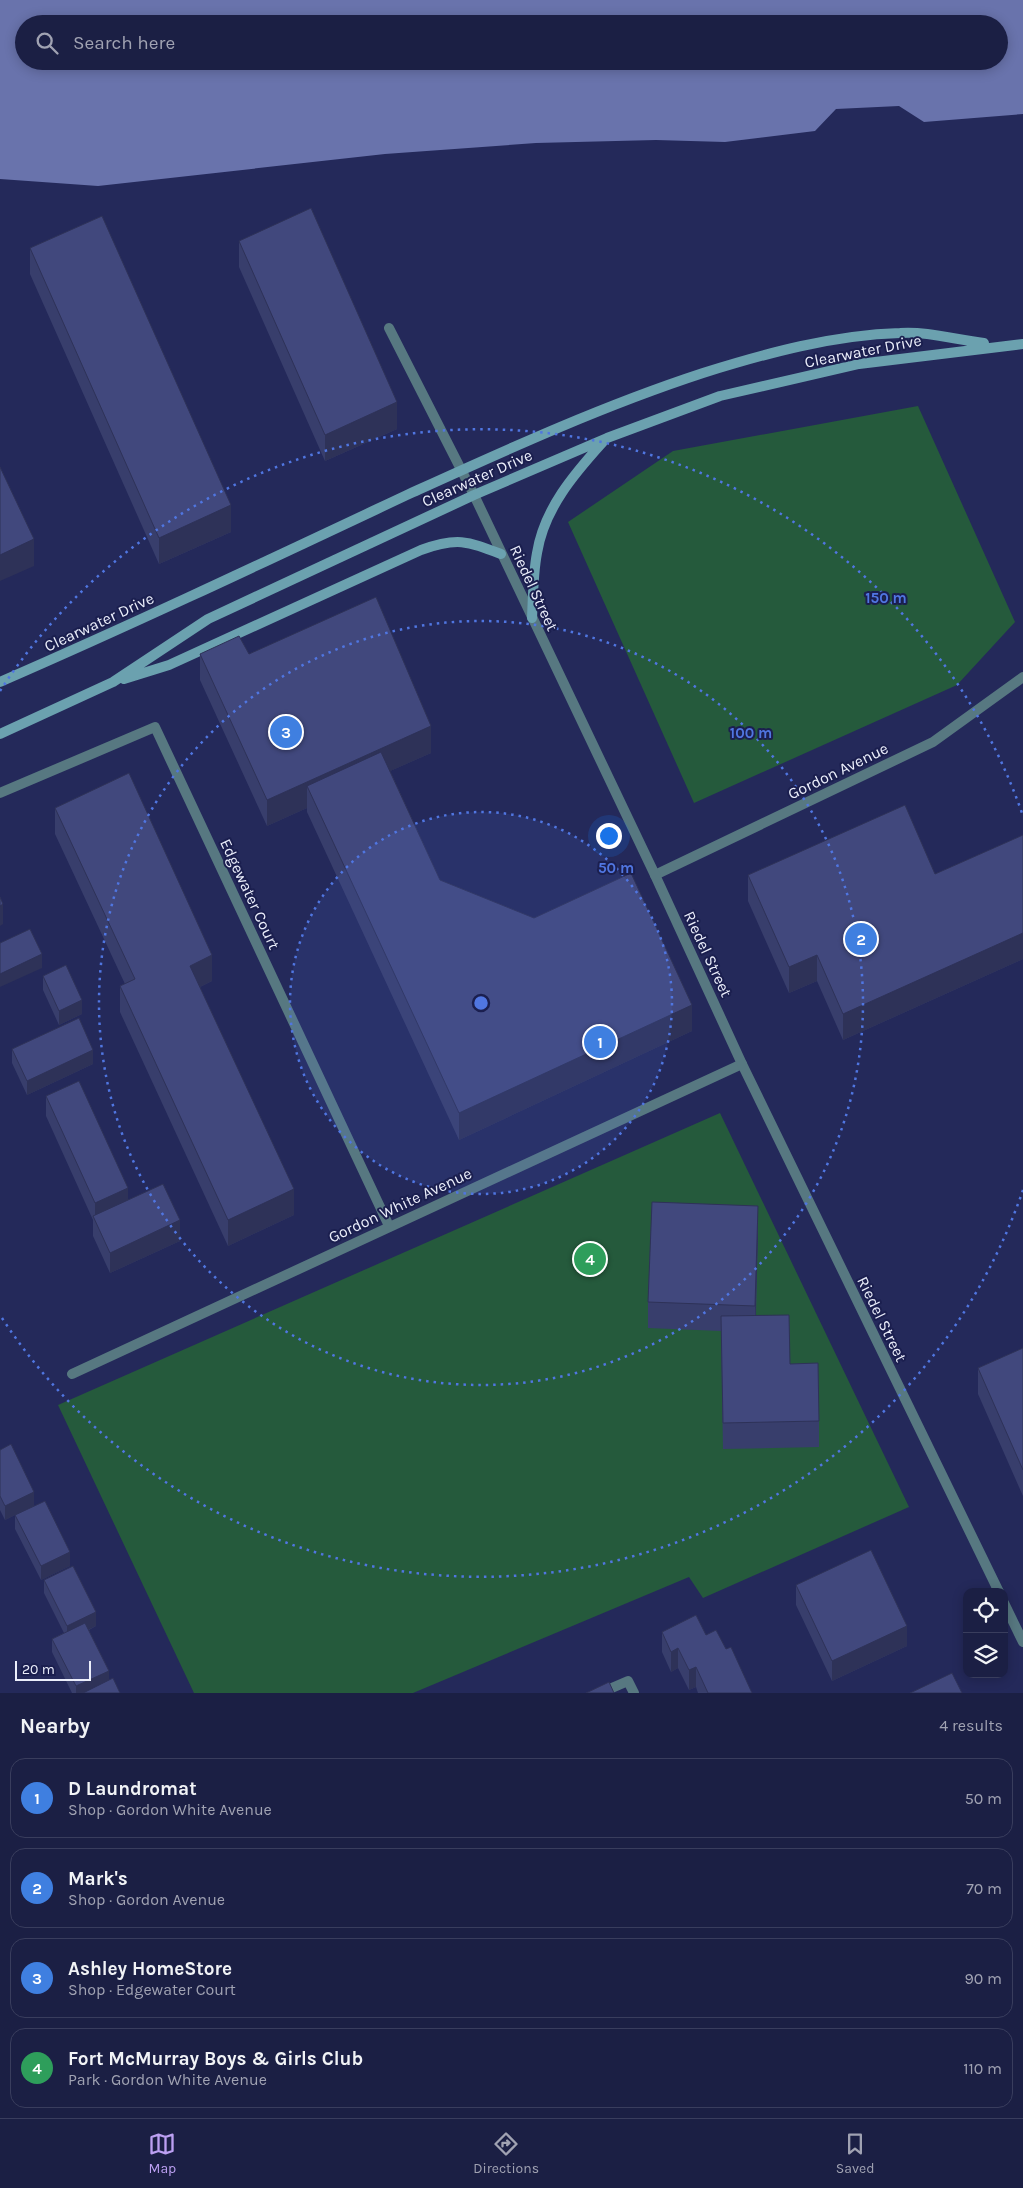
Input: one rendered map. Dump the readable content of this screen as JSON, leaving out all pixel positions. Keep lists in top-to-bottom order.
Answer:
{
  "streets": {
    "main road": ["Clearwater Drive"],
    "street": [
      "Riedel Street",
      "Gordon Avenue",
      "Edgewater Court",
      "Gordon White Avenue"
    ]
  },
  "crossings": [
    ["Clearwater Drive", "Riedel Street"],
    ["Riedel Street", "Gordon Avenue"],
    ["Riedel Street", "Gordon White Avenue"],
    ["Edgewater Court", "Gordon White Avenue"]
  ],
  "scale_bar": "20 m",
  "page": {
    "search": "Search here",
    "pins": [
      "3",
      "2",
      "1",
      "4"
    ],
    "scale": "20 m",
    "heading": ["Nearby", "4 results"],
    "list": [
      {
        "mark": "1",
        "name": "D Laundromat",
        "note": "Shop · Gordon White Avenue",
        "value": "50 m"
      },
      {
        "mark": "2",
        "name": "Mark's",
        "note": "Shop · Gordon Avenue",
        "value": "70 m"
      },
      {
        "mark": "3",
        "name": "Ashley HomeStore",
        "note": "Shop · Edgewater Court",
        "value": "90 m"
      },
      {
        "mark": "4",
        "name": "Fort McMurray Boys & Girls Club",
        "note": "Park · Gordon White Avenue",
        "value": "110 m"
      }
    ],
    "nav": ["Map", "Directions", "Saved"]
  },
  "rings": ["150 m", "100 m", "50 m"]
}
